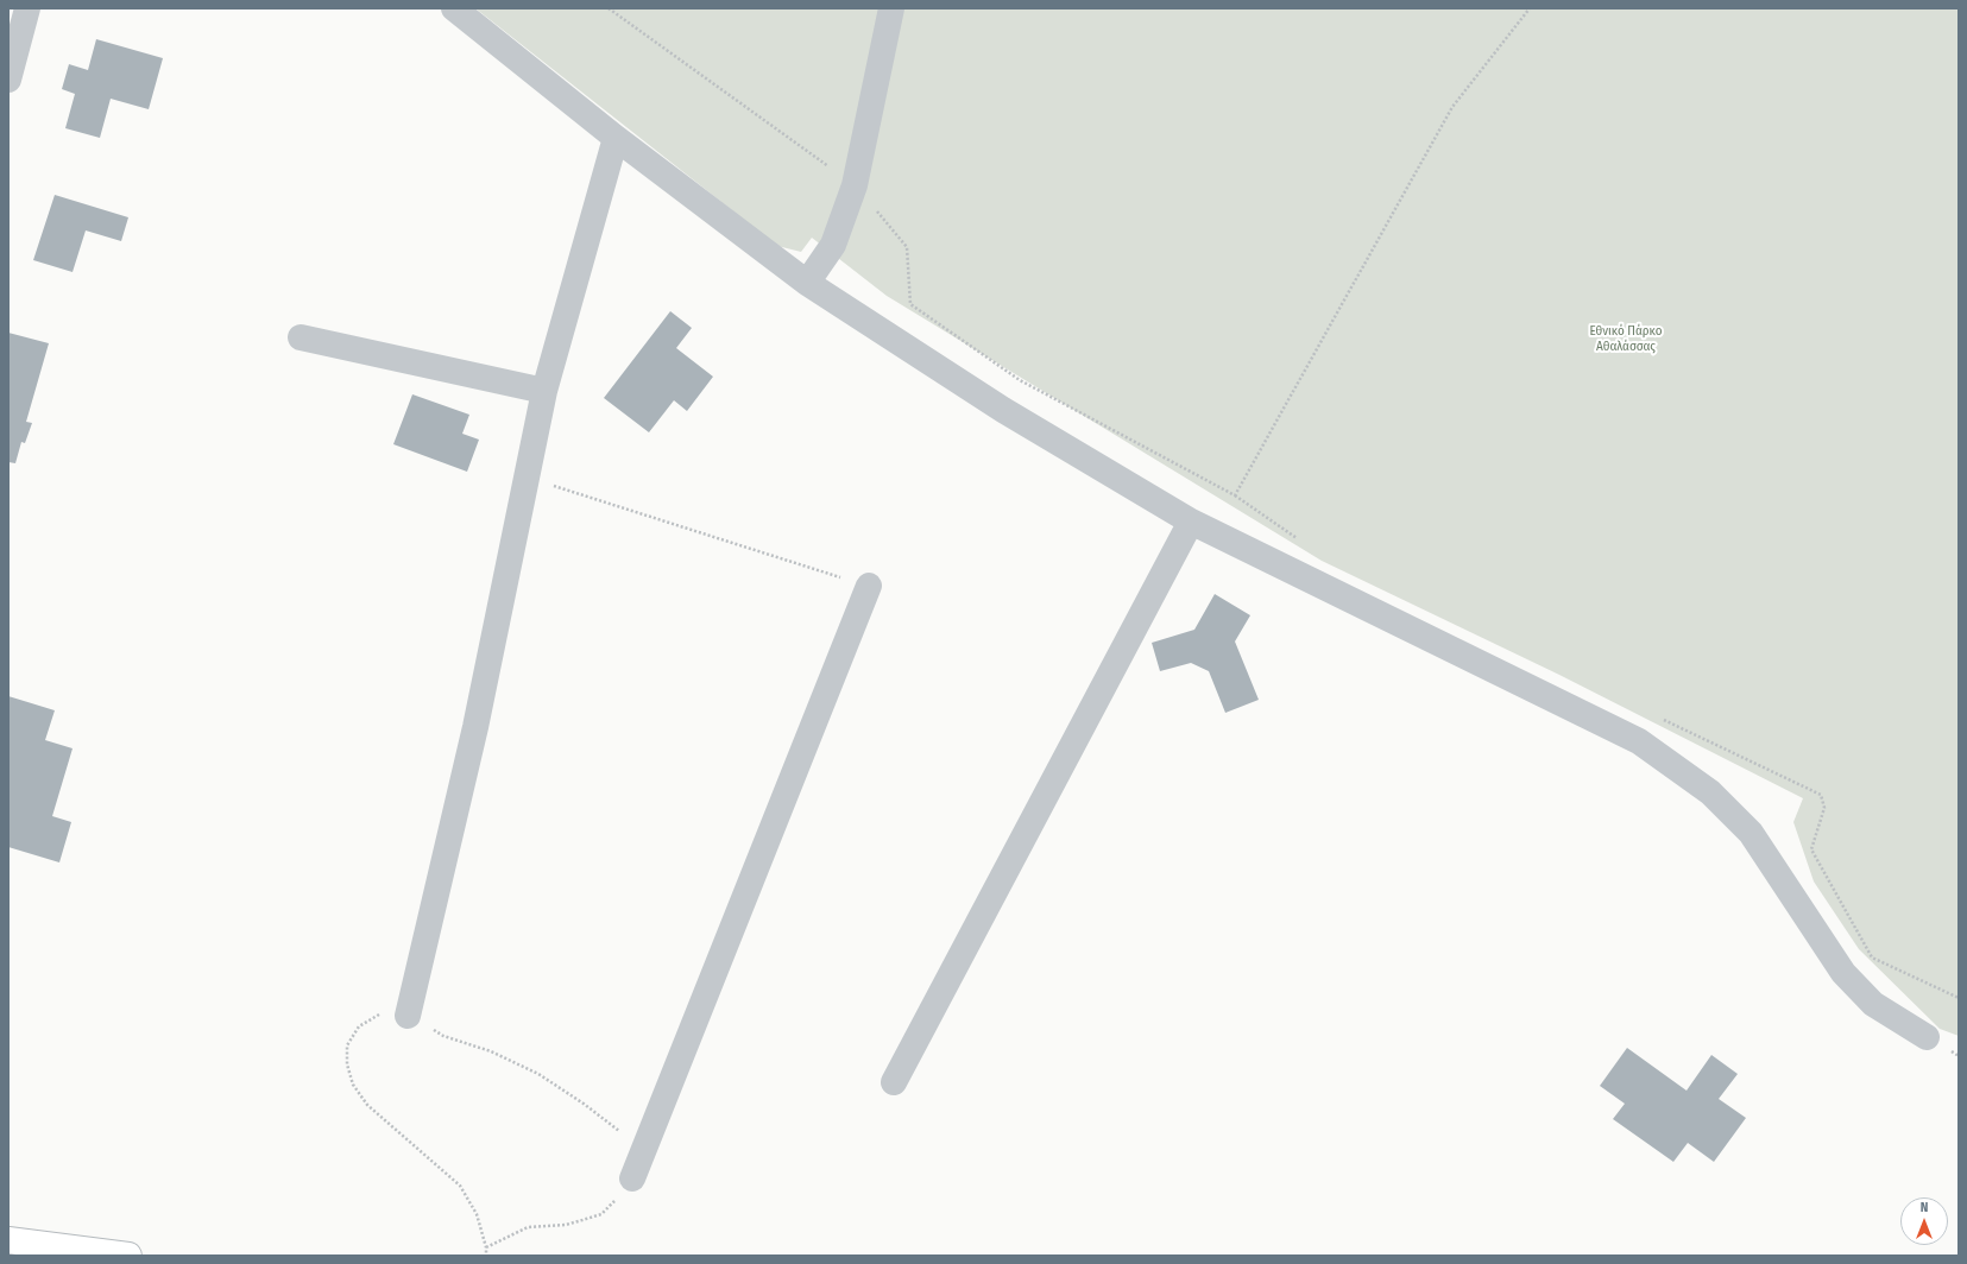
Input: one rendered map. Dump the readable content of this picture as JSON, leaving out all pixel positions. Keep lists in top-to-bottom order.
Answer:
{
  "parks": ["Εθνικό Πάρκο Αθαλάσσας"],
  "north": "top"
}
